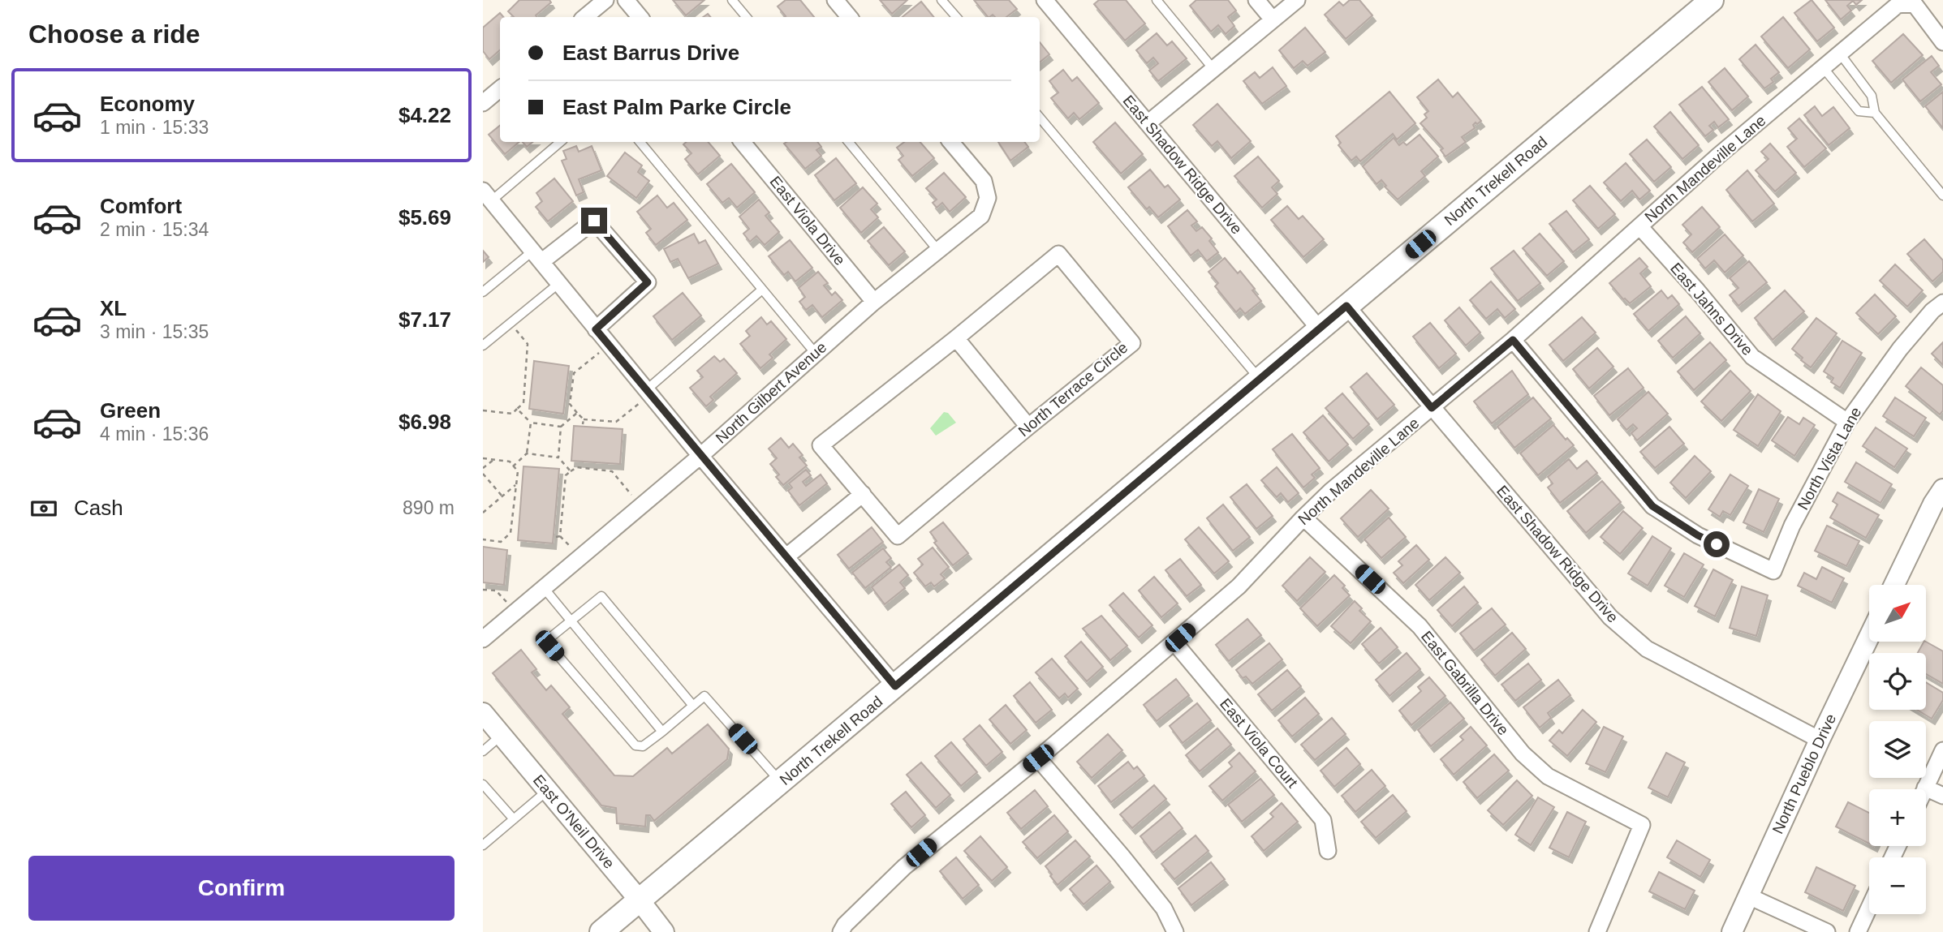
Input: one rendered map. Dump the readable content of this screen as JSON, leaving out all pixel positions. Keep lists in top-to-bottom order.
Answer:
{
  "streets": {
    "main road": ["North Trekell Road"],
    "street": [
      "East Shadow Ridge Drive",
      "North Mandeville Lane",
      "East Viola Drive",
      "East Jahns Drive",
      "North Terrace Circle",
      "North Gilbert Avenue",
      "North Vista Lane",
      "East Gabrilla Drive",
      "East Viola Court",
      "North Pueblo Drive",
      "East O'Neil Drive"
    ]
  },
  "crossings": [
    ["East Shadow Ridge Drive", "North Mandeville Lane"],
    ["East Shadow Ridge Drive", "North Trekell Road"],
    ["East Shadow Ridge Drive", "North Pueblo Drive"],
    ["North Mandeville Lane", "East Jahns Drive"],
    ["North Mandeville Lane", "North Vista Lane"],
    ["North Mandeville Lane", "East Gabrilla Drive"],
    ["North Mandeville Lane", "East Viola Court"],
    ["North Trekell Road", "East O'Neil Drive"],
    ["East Viola Drive", "North Gilbert Avenue"],
    ["East Jahns Drive", "North Vista Lane"]
  ],
  "north": "top right",
  "page": {
    "heading": "Choose a ride",
    "banner": ["East Barrus Drive", "East Palm Parke Circle"],
    "list": [
      {
        "name": "Economy",
        "note": "1 min · 15:33",
        "value": "$4.22"
      },
      {
        "name": "Comfort",
        "note": "2 min · 15:34",
        "value": "$5.69"
      },
      {
        "name": "XL",
        "note": "3 min · 15:35",
        "value": "$7.17"
      },
      {
        "name": "Green",
        "note": "4 min · 15:36",
        "value": "$6.98"
      }
    ],
    "pay": ["Cash", "890 m"],
    "map_buttons": ["+", "−"],
    "buttons": "Confirm"
  }
}
